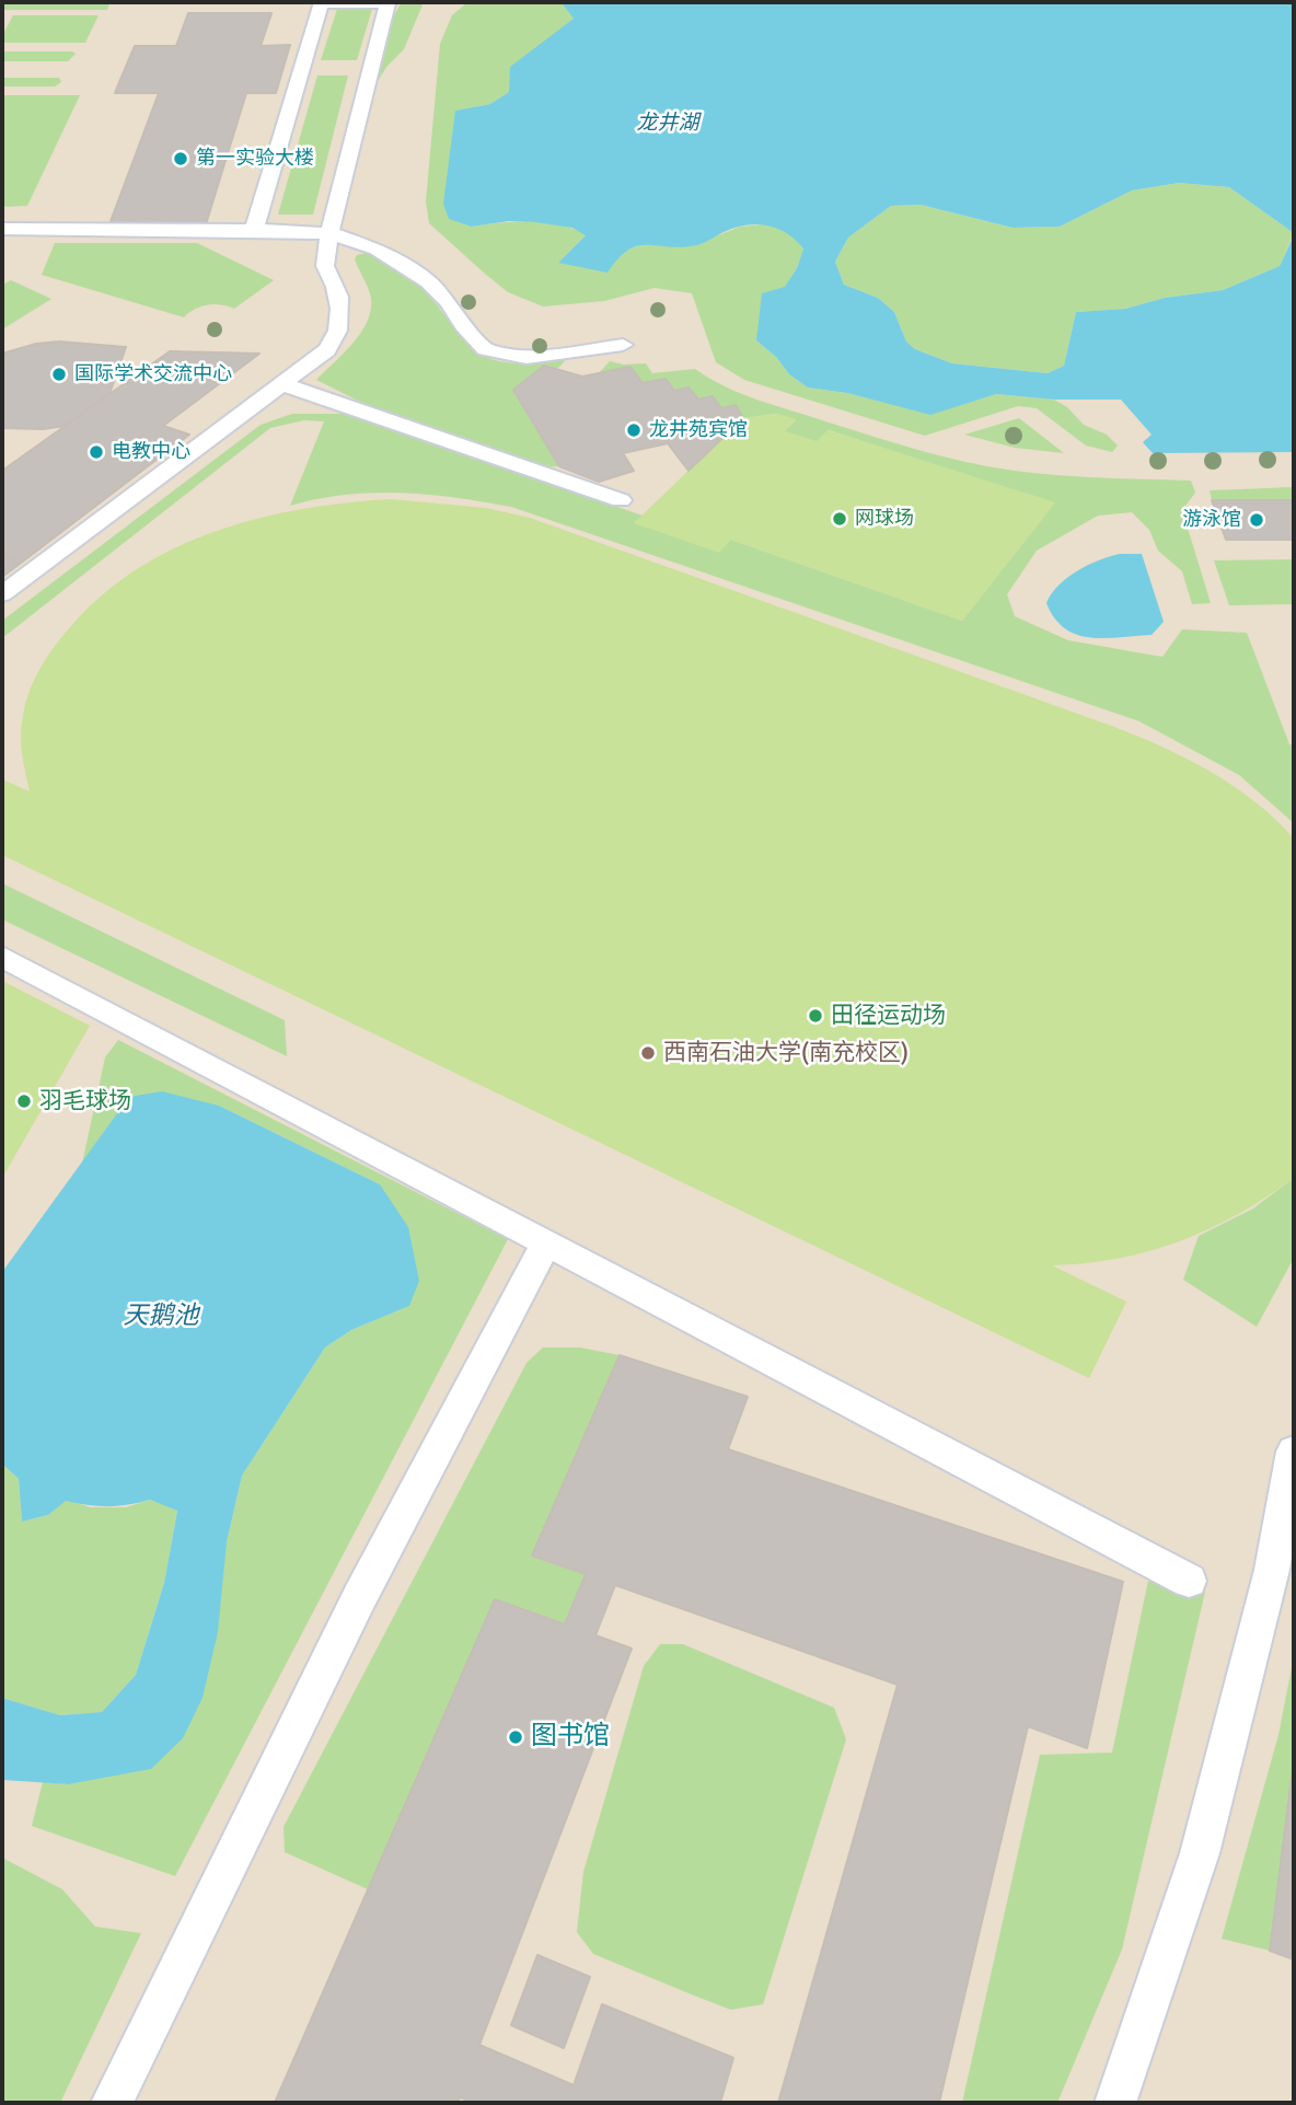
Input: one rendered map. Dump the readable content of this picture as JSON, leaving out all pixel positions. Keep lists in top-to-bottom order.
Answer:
{
  "water": ["龙井湖", "天鹅池"],
  "places": [
    "第一实验大楼",
    "国际学术交流中心",
    "龙井苑宾馆",
    "电教中心",
    "网球场",
    "游泳馆",
    "田径运动场",
    "西南石油大学(南充校区)",
    "羽毛球场",
    "图书馆"
  ]
}
